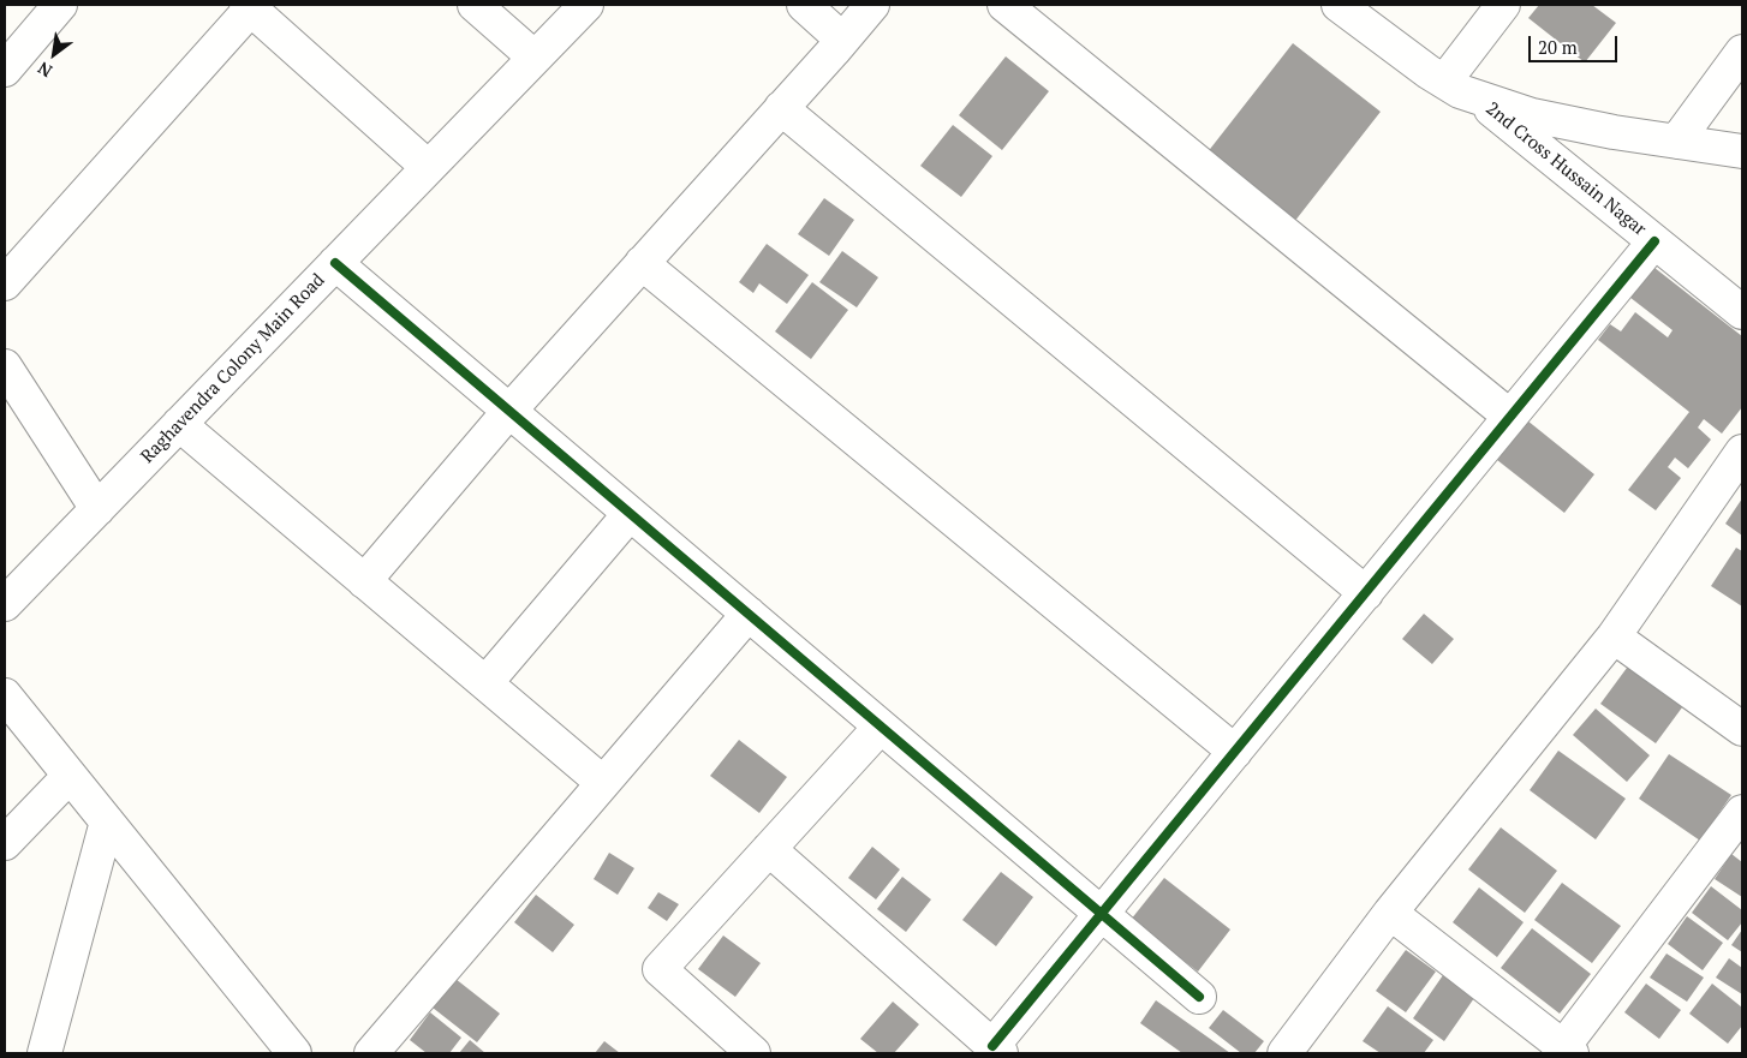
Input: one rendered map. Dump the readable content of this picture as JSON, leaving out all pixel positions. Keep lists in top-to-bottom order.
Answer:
{
  "streets": {
    "street": ["2nd Cross Hussain Nagar", "Raghavendra Colony Main Road"]
  },
  "scale_bar": "20 m",
  "north": "bottom left"
}
